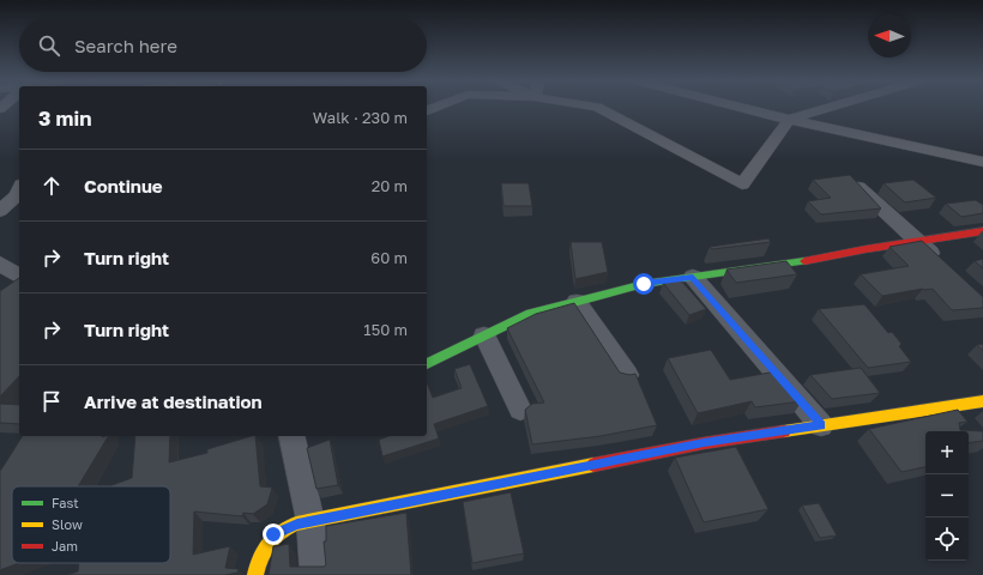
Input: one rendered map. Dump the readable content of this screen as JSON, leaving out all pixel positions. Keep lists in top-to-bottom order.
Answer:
{
  "legend": ["Fast", "Slow", "Jam"],
  "north": "left",
  "page": {
    "search": "Search here",
    "heading": ["3 min", "Walk · 230 m"],
    "list": [
      ["Continue", "20 m"],
      ["Turn right", "60 m"],
      ["Turn right", "150 m"],
      "Arrive at destination"
    ],
    "map_buttons": ["+", "−"]
  }
}
